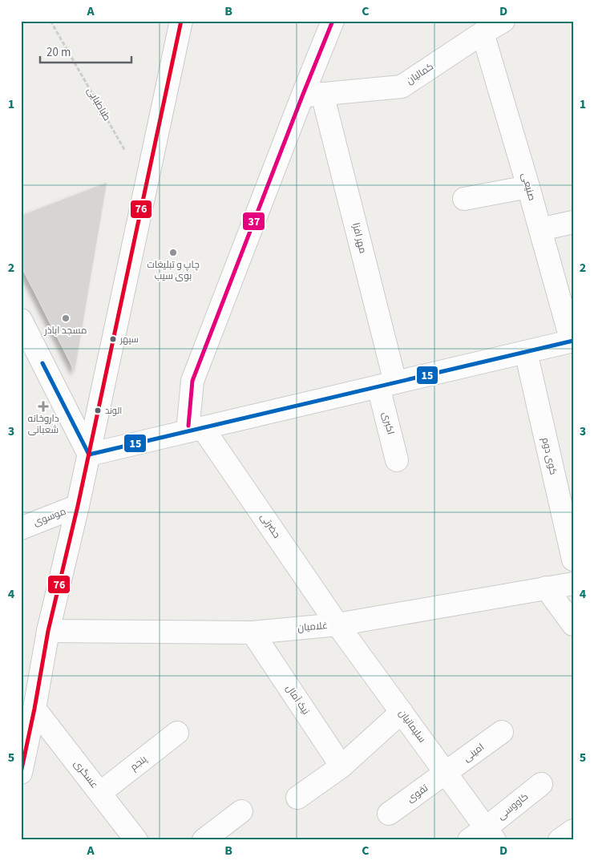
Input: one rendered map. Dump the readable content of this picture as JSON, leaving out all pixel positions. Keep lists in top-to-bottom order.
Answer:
{
  "streets": {
    "street": [
      "کمالیان",
      "صنیعی",
      "مهر افزا",
      "اکبری",
      "کوی دوم",
      "موسوی",
      "حضرتی",
      "غلامیان",
      "نیک آمال",
      "سلیمانیان",
      "امینی",
      "پنجم",
      "عسگری",
      "تقوی",
      "کاووسی"
    ],
    "path": ["طباطبایی"]
  },
  "crossings": [
    ["کمالیان", "صنیعی"],
    ["کمالیان", "مهر افزا"],
    ["مهر افزا", "اکبری"],
    ["حضرتی", "غلامیان"],
    ["حضرتی", "سلیمانیان"],
    ["غلامیان", "نیک آمال"],
    ["غلامیان", "سلیمانیان"],
    ["سلیمانیان", "امینی"],
    ["سلیمانیان", "تقوی"],
    ["سلیمانیان", "کاووسی"],
    ["امینی", "تقوی"],
    ["پنجم", "عسگری"]
  ],
  "places": {
    "other": [
      "چاپ و تبلیغات بوی سیب",
      "مسجد اباذر",
      "سپهر",
      "الوند"
    ],
    "health": ["داروخانه شعبانی"]
  },
  "lines": ["transit line 37", "transit line 76", "transit line 15"],
  "scale_bar": "20 m",
  "grid": {
    "columns": [
      "A",
      "B",
      "C",
      "D"
    ],
    "rows": [
      "1",
      "2",
      "3",
      "4",
      "5"
    ]
  }
}
